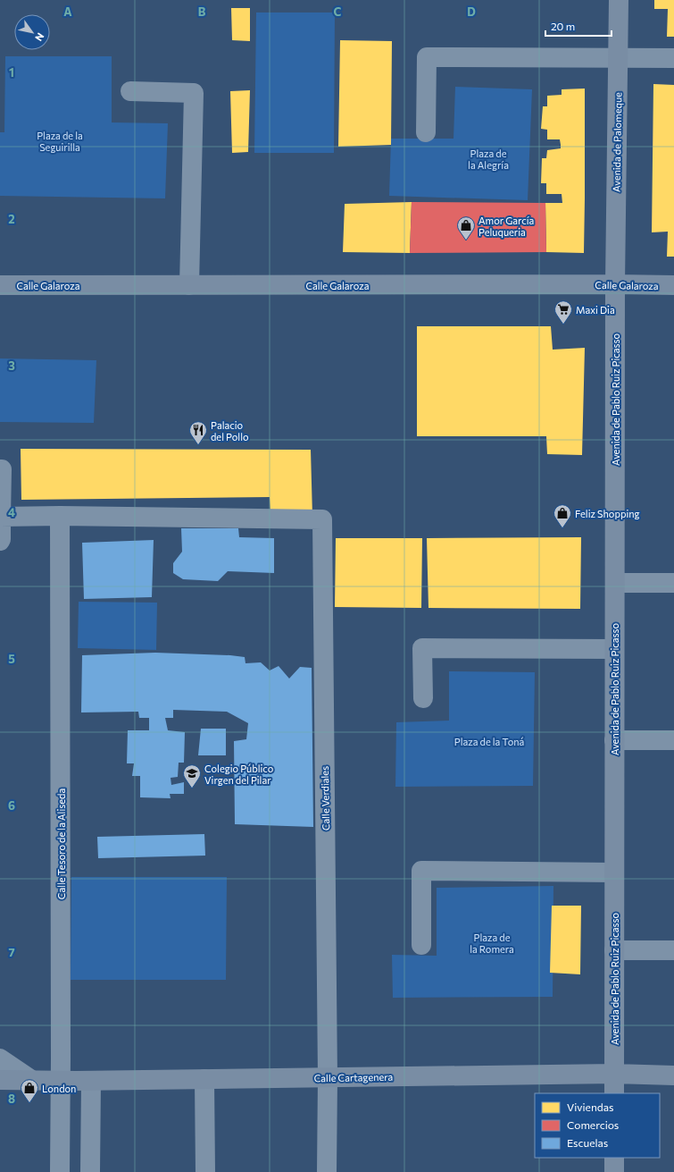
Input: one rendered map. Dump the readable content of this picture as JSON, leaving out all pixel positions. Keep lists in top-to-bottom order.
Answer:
{
  "streets": {
    "street": [
      "Avenida de Palomeque",
      "Calle Galaroza",
      "Avenida de Pablo Ruiz Picasso",
      "Calle Verdiales",
      "Calle Tesoro de la Aliseda",
      "Calle Cartagenera"
    ]
  },
  "crossings": [
    ["Avenida de Palomeque", "Calle Galaroza"],
    ["Avenida de Palomeque", "Avenida de Pablo Ruiz Picasso"],
    ["Calle Galaroza", "Avenida de Pablo Ruiz Picasso"],
    ["Avenida de Pablo Ruiz Picasso", "Calle Cartagenera"],
    ["Calle Verdiales", "Calle Tesoro de la Aliseda"],
    ["Calle Verdiales", "Calle Cartagenera"],
    ["Calle Tesoro de la Aliseda", "Calle Cartagenera"]
  ],
  "parks": [
    "Plaza de la Seguirilla",
    "Plaza de la Alegría",
    "Plaza de la Toná",
    "Plaza de la Romera"
  ],
  "places": {
    "shop": ["Amor García Peluqueria", "Feliz Shopping", "London"],
    "supermarket": ["Maxi Dia"],
    "restaurant": ["Palacio del Pollo"],
    "school or university": ["Colegio Público Virgen del Pilar"]
  },
  "legend": ["Viviendas", "Comercios", "Escuelas"],
  "scale_bar": "20 m",
  "north": "bottom right",
  "grid": {
    "columns": [
      "A",
      "B",
      "C",
      "D"
    ],
    "rows": [
      "1",
      "2",
      "3",
      "4",
      "5",
      "6",
      "7",
      "8"
    ]
  }
}
